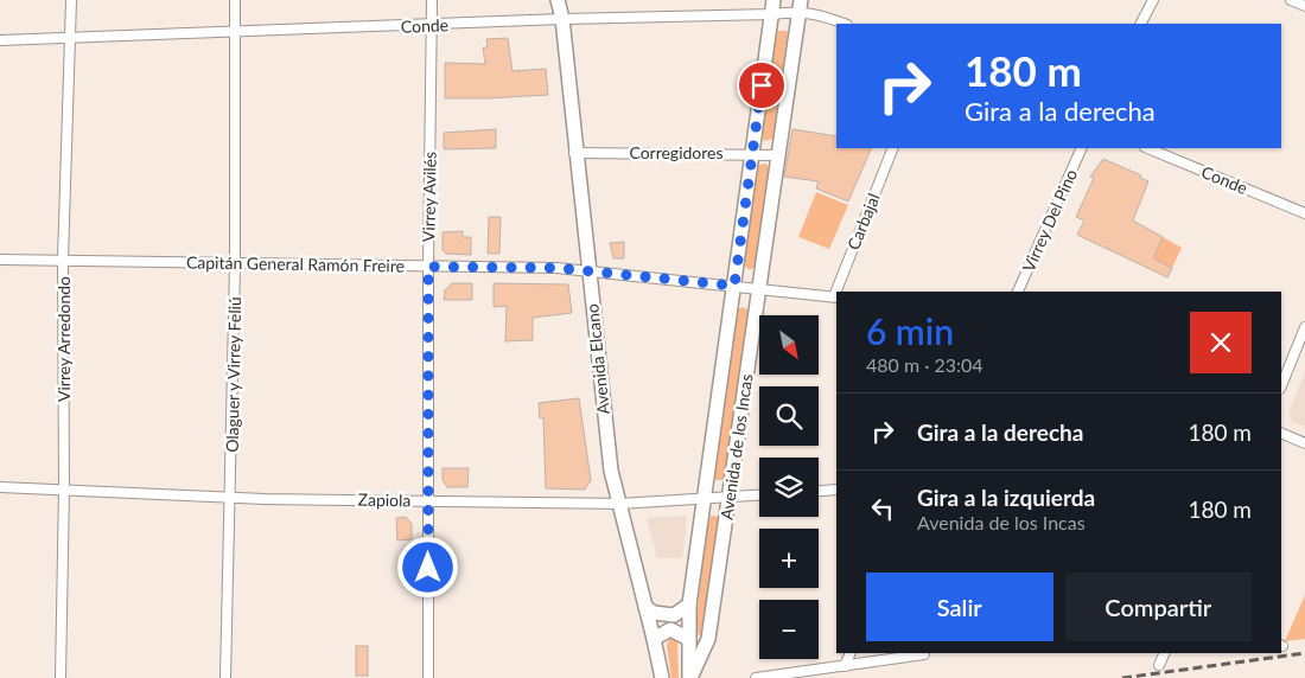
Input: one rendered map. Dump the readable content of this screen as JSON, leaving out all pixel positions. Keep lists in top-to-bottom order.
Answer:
{
  "streets": {
    "main road": ["Avenida Elcano", "Avenida de los Incas"],
    "street": [
      "Conde",
      "Corregidores",
      "Virrey Avilés",
      "Virrey Del Pino",
      "Carbajal",
      "Capitán General Ramón Freire",
      "Virrey Arredondo",
      "Olaguer y Virrey Feliú",
      "Zapiola"
    ]
  },
  "crossings": [
    ["Conde", "Virrey Avilés"],
    ["Conde", "Virrey Arredondo"],
    ["Conde", "Avenida Elcano"],
    ["Conde", "Olaguer y Virrey Feliú"],
    ["Conde", "Avenida de los Incas"],
    ["Corregidores", "Avenida Elcano"],
    ["Corregidores", "Avenida de los Incas"],
    ["Virrey Avilés", "Capitán General Ramón Freire"],
    ["Virrey Avilés", "Zapiola"],
    ["Capitán General Ramón Freire", "Virrey Arredondo"],
    ["Capitán General Ramón Freire", "Avenida Elcano"],
    ["Capitán General Ramón Freire", "Olaguer y Virrey Feliú"],
    ["Capitán General Ramón Freire", "Avenida de los Incas"],
    ["Virrey Arredondo", "Zapiola"],
    ["Avenida Elcano", "Zapiola"],
    ["Olaguer y Virrey Feliú", "Zapiola"],
    ["Avenida de los Incas", "Zapiola"]
  ],
  "north": "bottom right",
  "page": {
    "turn": ["180 m", "Gira a la derecha"],
    "heading": ["6 min", "480 m · 23:04"],
    "map_buttons": ["+", "−"],
    "list": [
      {
        "name": "Gira a la derecha",
        "value": "180 m"
      },
      {
        "name": "Gira a la izquierda",
        "note": "Avenida de los Incas",
        "value": "180 m"
      }
    ],
    "buttons": ["Salir", "Compartir"]
  }
}
